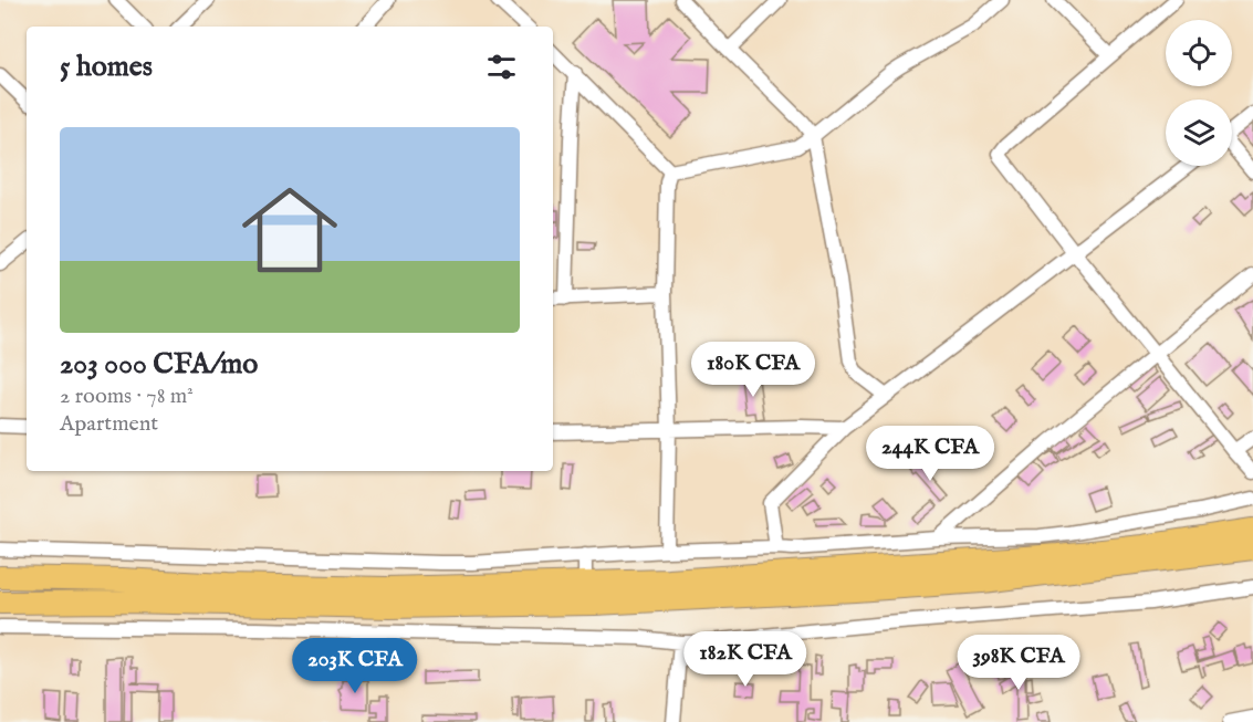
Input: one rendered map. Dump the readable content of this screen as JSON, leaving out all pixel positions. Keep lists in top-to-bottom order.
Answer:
{
  "page": {
    "heading": "5 homes",
    "list": [
      {
        "name": "203 000 CFA/mo",
        "note": "2 rooms · 78 m² · Apartment"
      }
    ],
    "price": [
      "180K CFA",
      "244K CFA",
      "182K CFA",
      "398K CFA",
      "203K CFA"
    ]
  }
}
